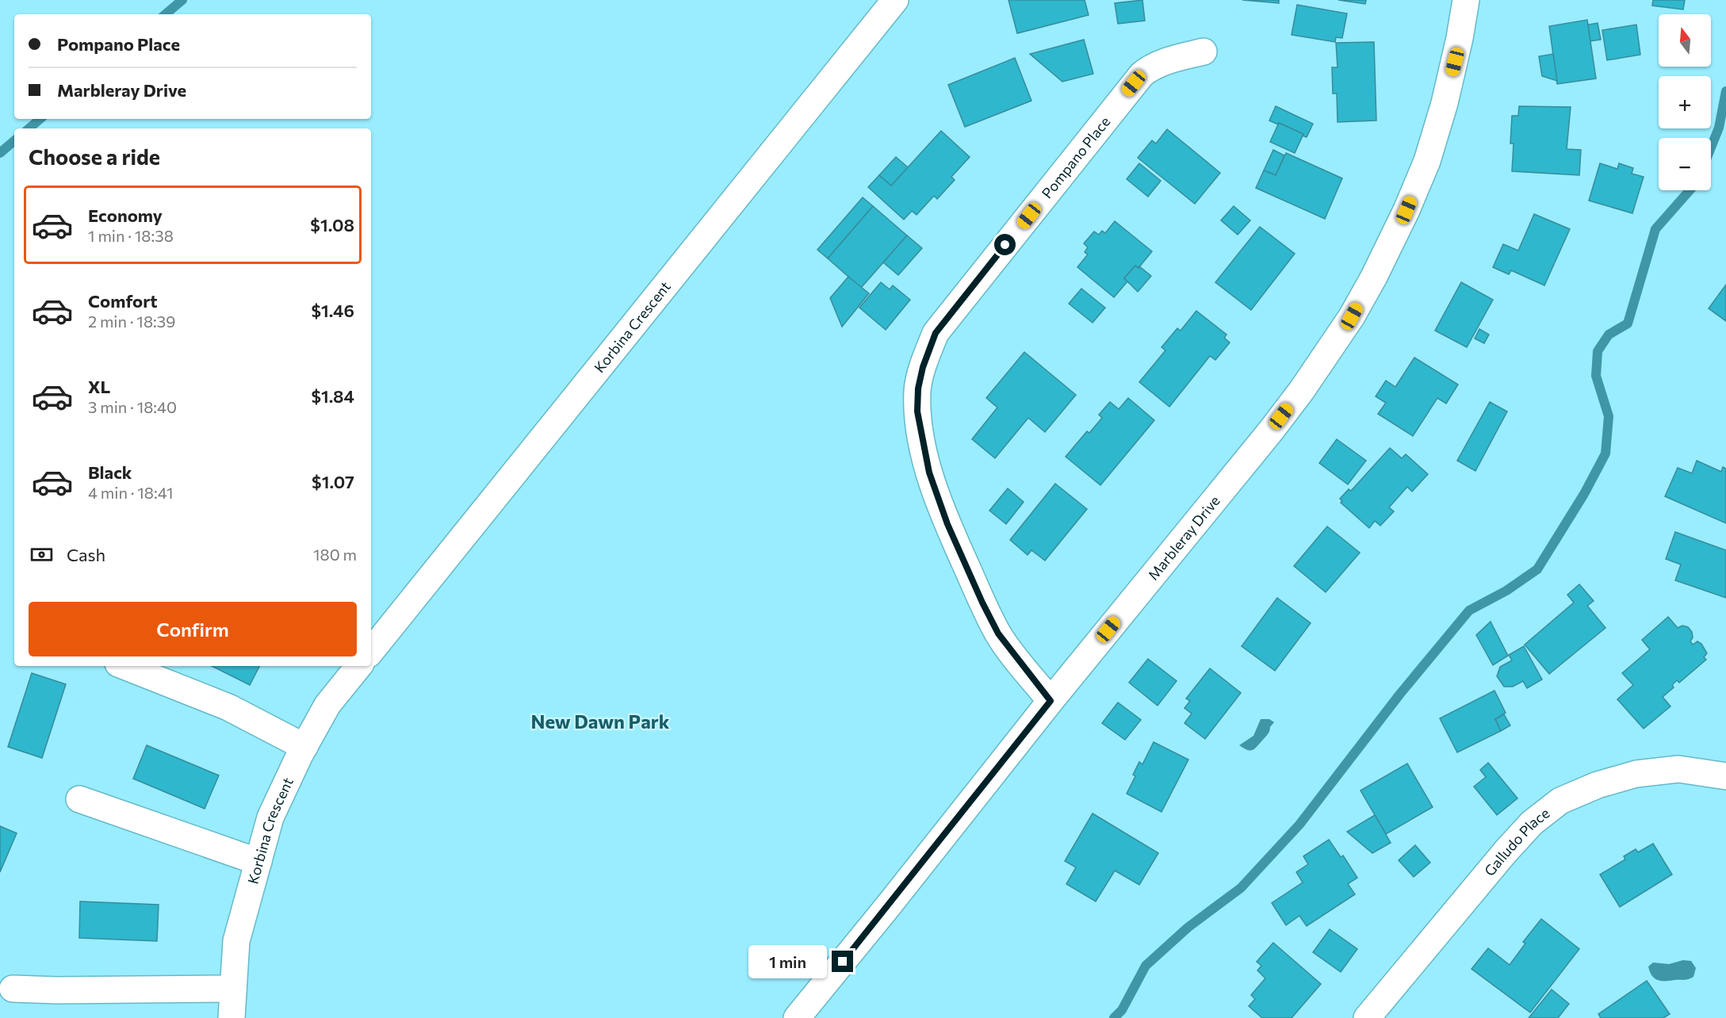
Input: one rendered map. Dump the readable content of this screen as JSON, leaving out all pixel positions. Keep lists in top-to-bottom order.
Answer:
{
  "streets": {
    "street": [
      "Pompano Place",
      "Korbina Crescent",
      "Marbleray Drive",
      "Galludo Place"
    ]
  },
  "crossings": [
    ["Pompano Place", "Marbleray Drive"]
  ],
  "districts": ["New Dawn Park"],
  "north": "top",
  "page": {
    "map_buttons": ["+", "−"],
    "banner": ["Pompano Place", "Marbleray Drive"],
    "heading": "Choose a ride",
    "list": [
      {
        "name": "Economy",
        "note": "1 min · 18:38",
        "value": "$1.08"
      },
      {
        "name": "Comfort",
        "note": "2 min · 18:39",
        "value": "$1.46"
      },
      {
        "name": "XL",
        "note": "3 min · 18:40",
        "value": "$1.84"
      },
      {
        "name": "Black",
        "note": "4 min · 18:41",
        "value": "$1.07"
      }
    ],
    "pay": ["Cash", "180 m"],
    "buttons": "Confirm",
    "bubble": "1 min"
  }
}
